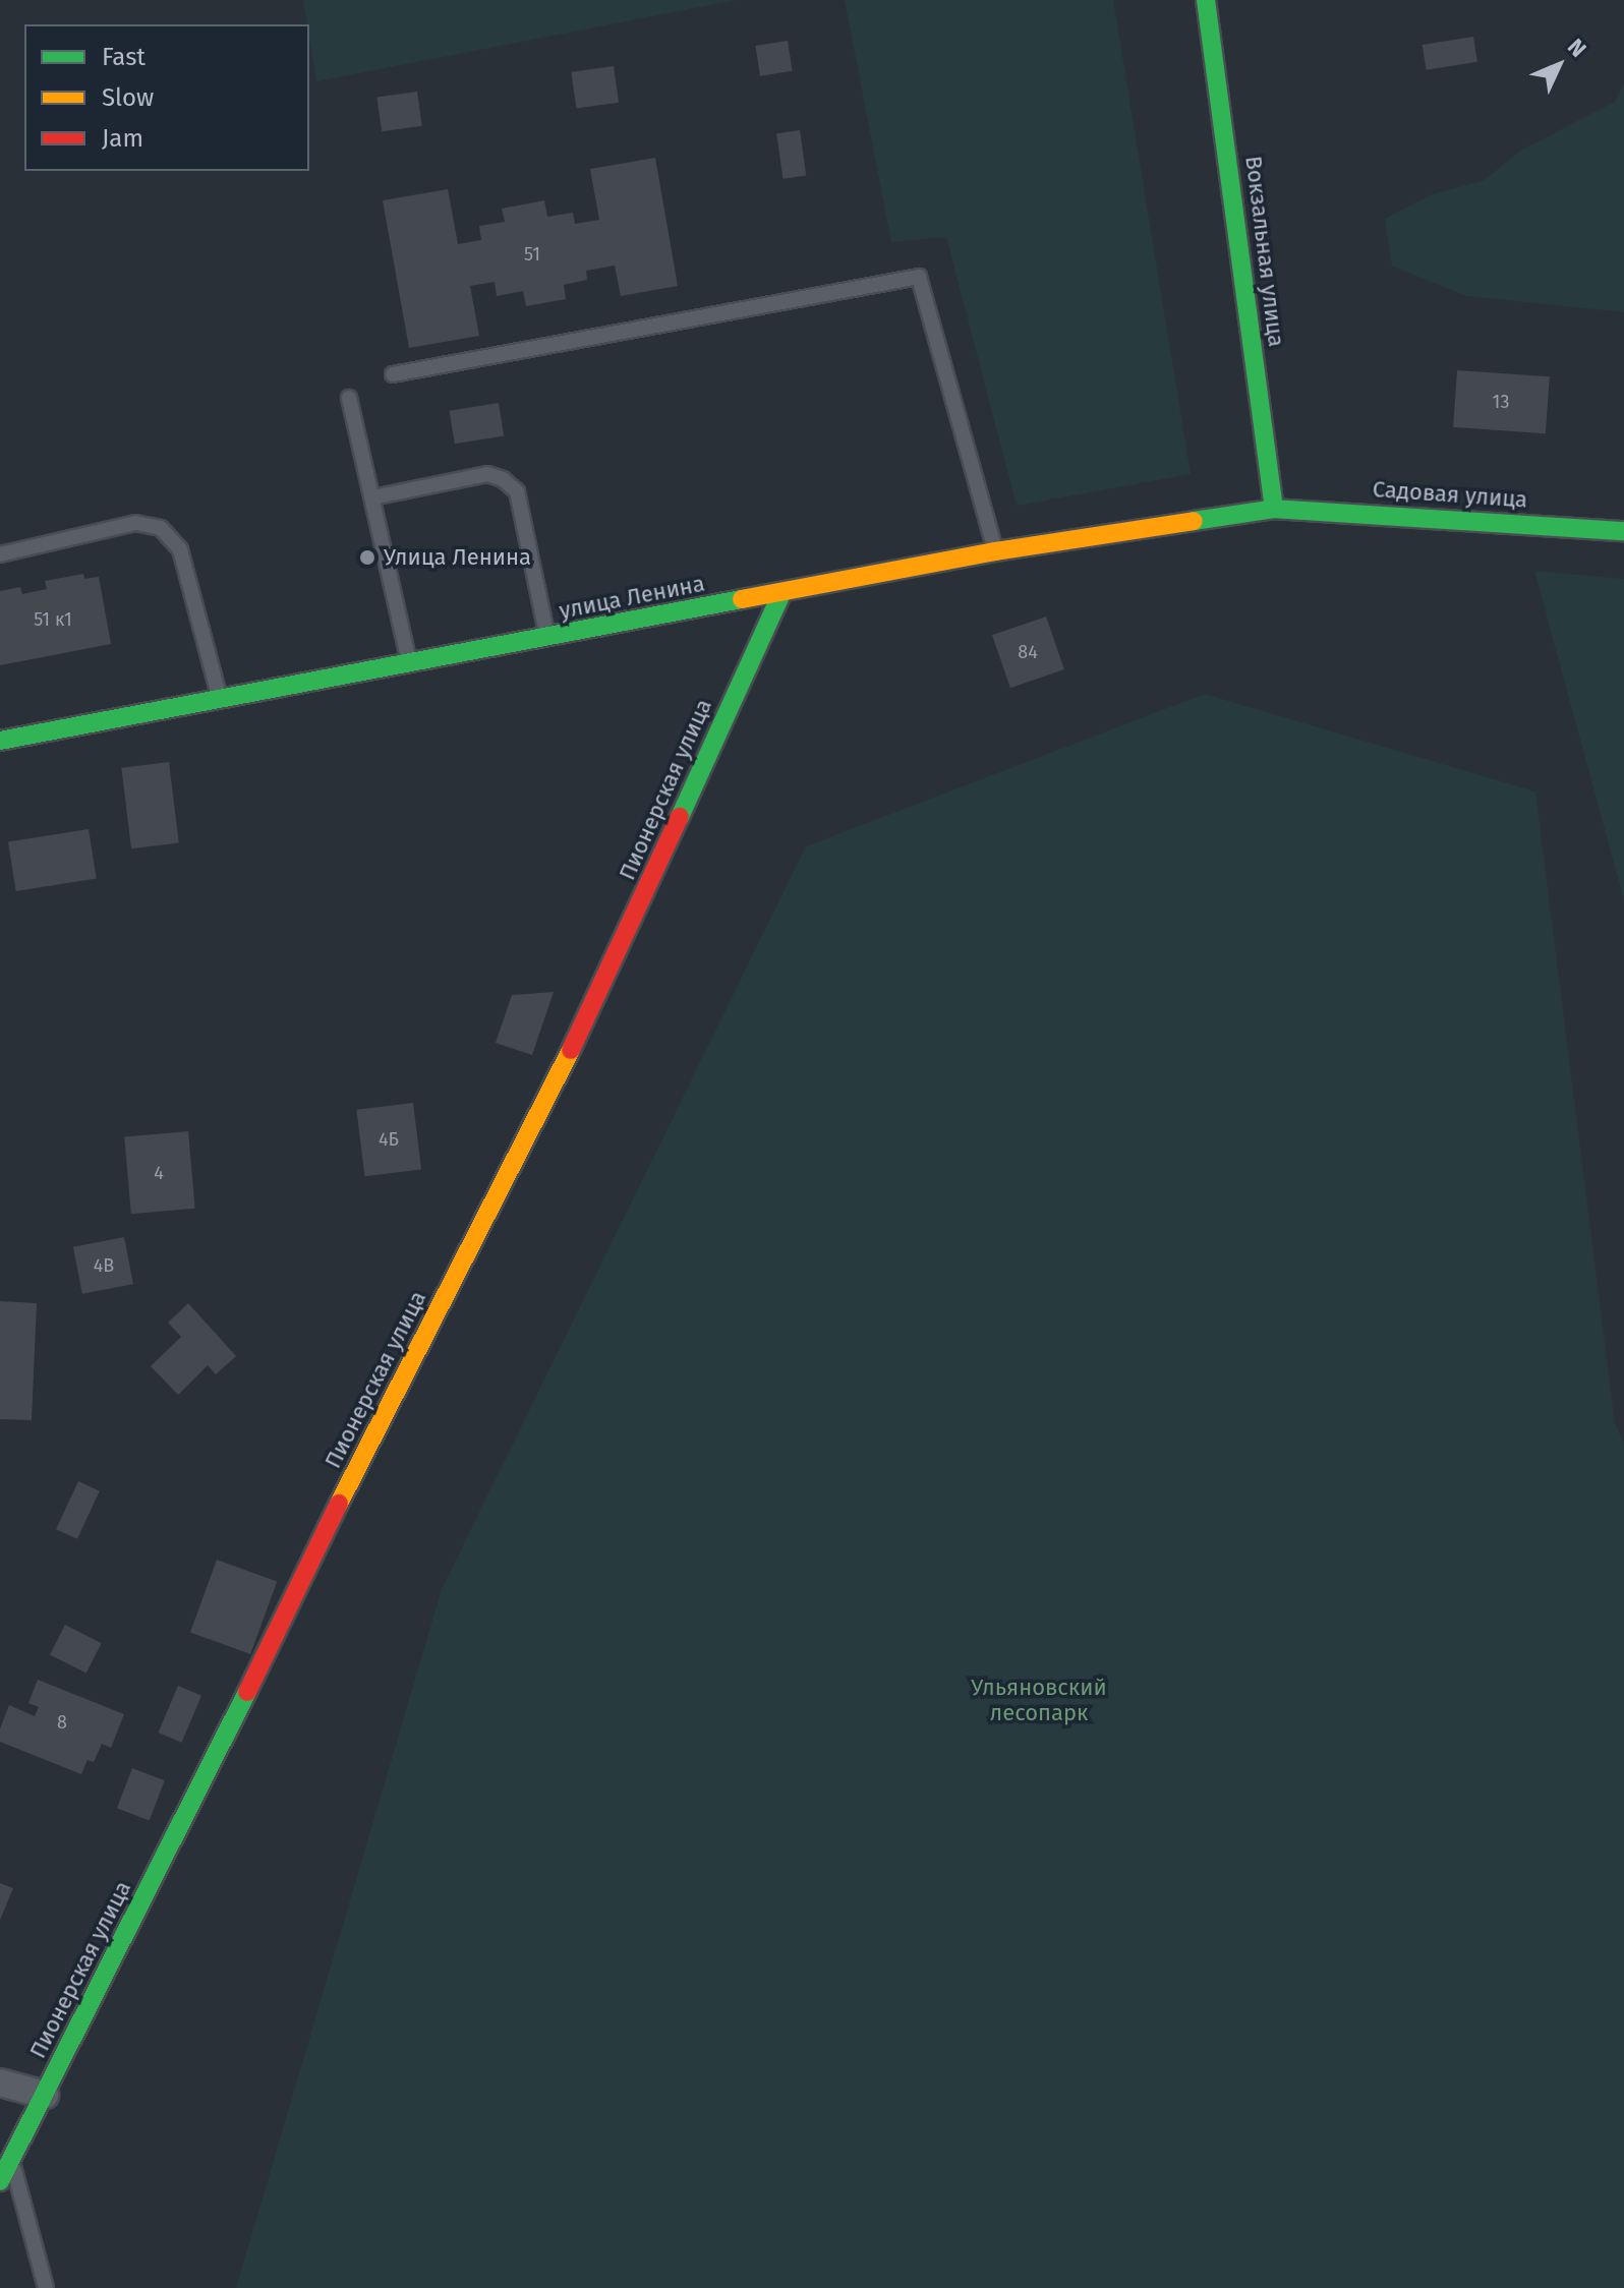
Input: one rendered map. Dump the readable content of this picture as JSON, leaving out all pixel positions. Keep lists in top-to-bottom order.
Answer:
{
  "streets": {
    "street": [
      "Вокзальная улица",
      "Садовая улица",
      "улица Ленина",
      "Пионерская улица"
    ]
  },
  "crossings": [
    ["Вокзальная улица", "Садовая улица"],
    ["Вокзальная улица", "улица Ленина"],
    ["Садовая улица", "улица Ленина"],
    ["улица Ленина", "Пионерская улица"]
  ],
  "parks": ["Ульяновский лесопарк"],
  "places": ["Улица Ленина"],
  "house_numbers": [
    "51",
    "13",
    "51 к1",
    "84",
    "4Б",
    "4",
    "4В",
    "8"
  ],
  "legend": ["Fast", "Slow", "Jam"],
  "north": "top right"
}
